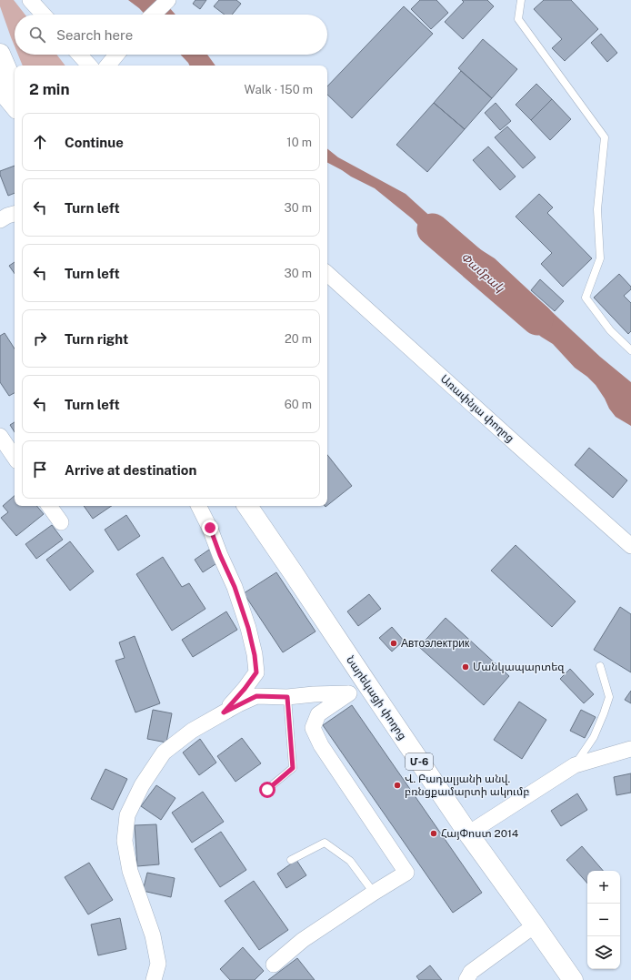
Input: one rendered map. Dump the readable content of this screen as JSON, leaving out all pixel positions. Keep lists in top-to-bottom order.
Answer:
{
  "streets": {
    "highway": ["Նարեկացի փողոց", "Մ-6"],
    "street": ["Առափնյա փողոց"]
  },
  "water": ["Փամբակ"],
  "places": [
    "Автоэлектрик",
    "Մանկապարտեզ",
    "Վ. Բադալյանի անվ. բռնցքամարտի ակումբ",
    "ՀայՓոստ 2014"
  ],
  "page": {
    "search": "Search here",
    "heading": ["2 min", "Walk · 150 m"],
    "list": [
      ["Continue", "10 m"],
      ["Turn left", "30 m"],
      ["Turn left", "30 m"],
      ["Turn right", "20 m"],
      ["Turn left", "60 m"],
      "Arrive at destination"
    ],
    "map_buttons": ["+", "−"]
  }
}
